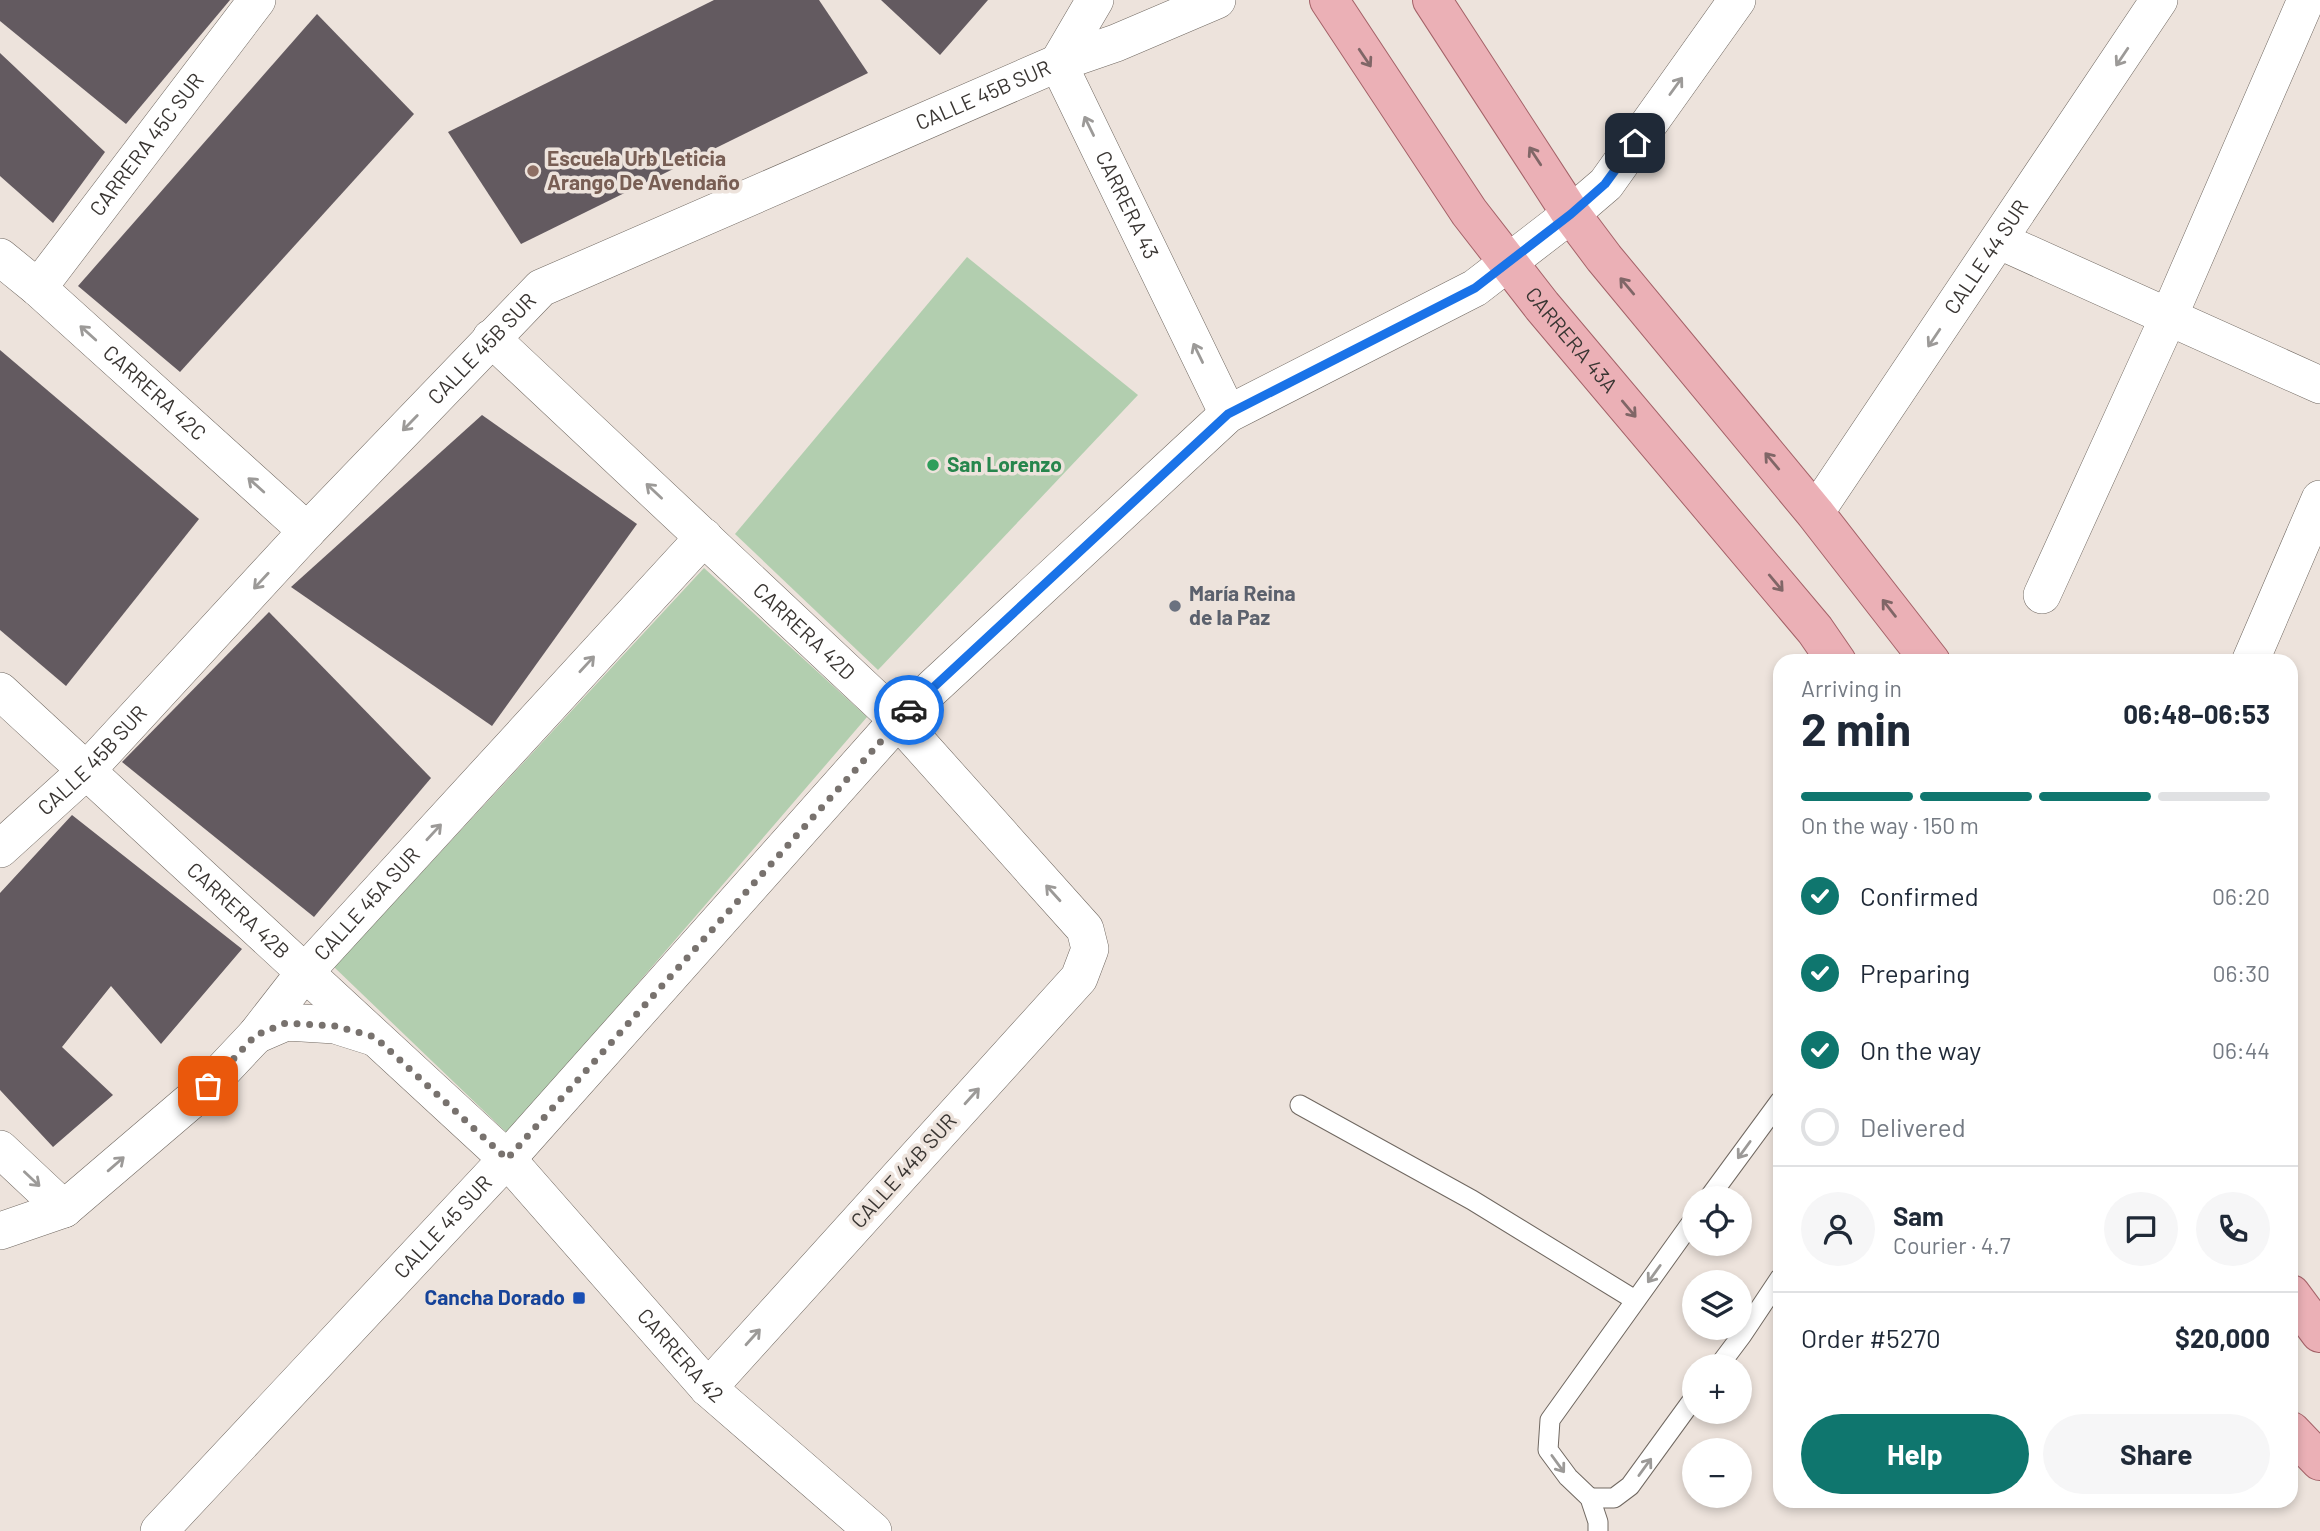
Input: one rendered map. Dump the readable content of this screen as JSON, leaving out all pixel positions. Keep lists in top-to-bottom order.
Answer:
{
  "streets": {
    "main road": ["CARRERA 43A"],
    "street": [
      "CALLE 45B SUR",
      "CARRERA 45C SUR",
      "CARRERA 43",
      "CALLE 44 SUR",
      "CARRERA 42C",
      "CARRERA 42D",
      "CALLE 45A SUR",
      "CARRERA 42B",
      "CALLE 44B SUR",
      "CALLE 45 SUR",
      "CARRERA 42"
    ]
  },
  "crossings": [
    ["CALLE 45B SUR", "CARRERA 43"],
    ["CALLE 45B SUR", "CARRERA 42C"],
    ["CALLE 45B SUR", "CARRERA 42D"],
    ["CALLE 45B SUR", "CARRERA 42B"],
    ["CARRERA 45C SUR", "CARRERA 42C"],
    ["CARRERA 43", "CALLE 45 SUR"],
    ["CARRERA 43A", "CALLE 45 SUR"],
    ["CARRERA 42D", "CALLE 45A SUR"],
    ["CARRERA 42D", "CALLE 44B SUR"],
    ["CARRERA 42D", "CALLE 45 SUR"],
    ["CALLE 45A SUR", "CARRERA 42B"],
    ["CARRERA 42B", "CALLE 45 SUR"],
    ["CARRERA 42B", "CARRERA 42"],
    ["CALLE 44B SUR", "CARRERA 42"],
    ["CALLE 45 SUR", "CARRERA 42"]
  ],
  "one_way": [
    "CALLE 45B SUR",
    "CARRERA 43",
    "CARRERA 42C",
    "CARRERA 42D",
    "CALLE 45A SUR",
    "CALLE 44B SUR"
  ],
  "places": {
    "other": ["Escuela Urb Leticia Arango De Avendaño", "San Lorenzo", "María Reina de la Paz"],
    "transit": ["Cancha Dorado"]
  },
  "page": {
    "heading": ["2 min", "Arriving in", "06:48–06:53"],
    "panel": [
      "Sam",
      "Courier · 4.7",
      "Order #5270",
      "$20,000"
    ],
    "bar": "On the way · 150 m",
    "list": [
      ["Confirmed", "06:20"],
      ["Preparing", "06:30"],
      ["On the way", "06:44"],
      "Delivered"
    ],
    "map_buttons": ["+", "−"],
    "buttons": ["Help", "Share"]
  }
}
